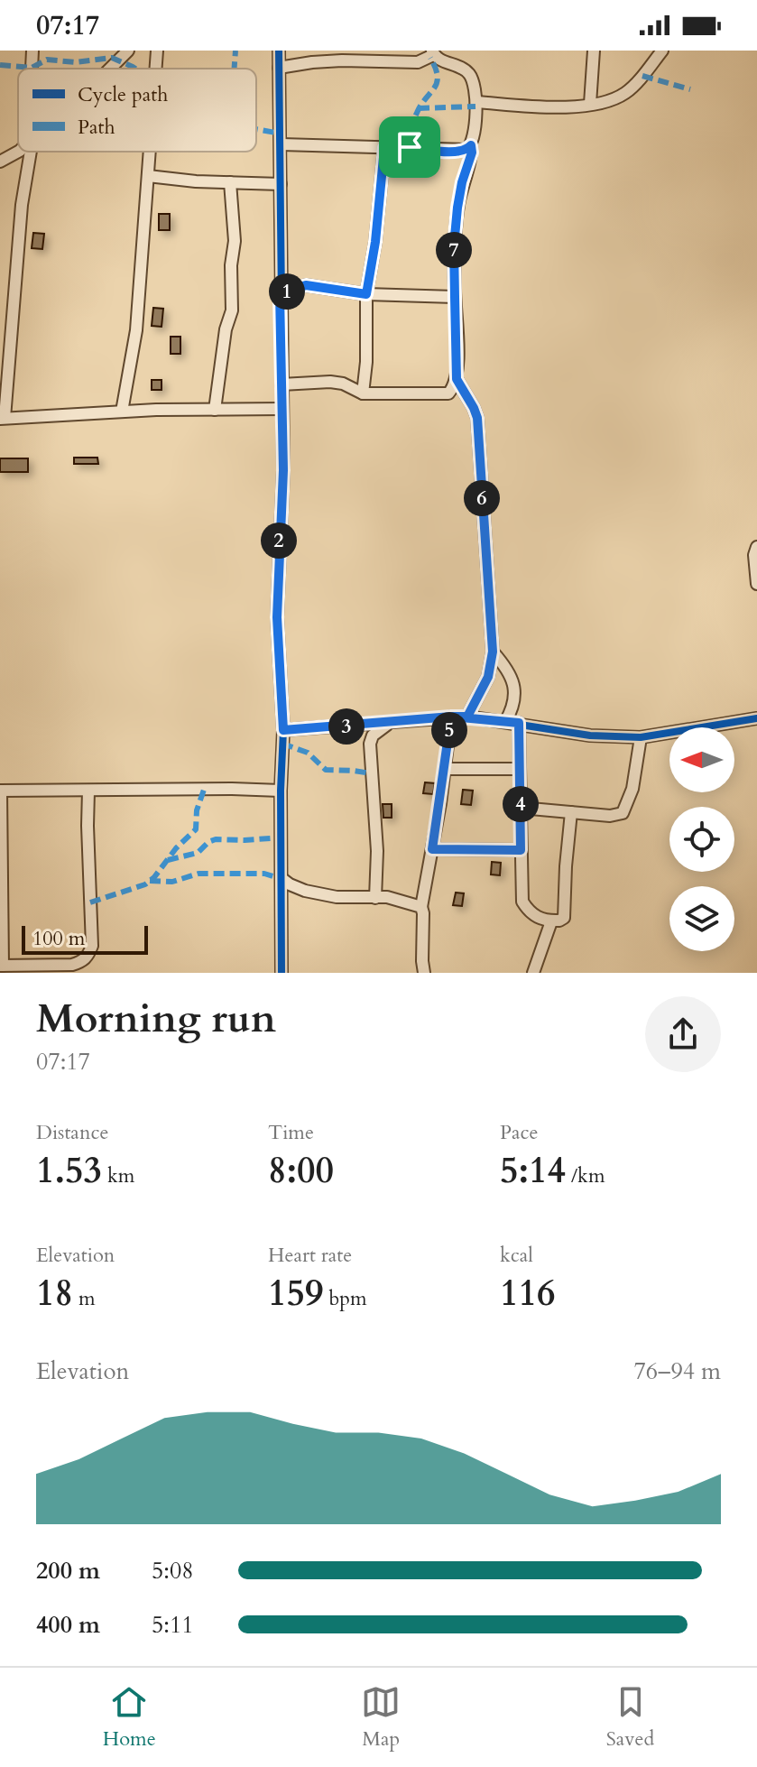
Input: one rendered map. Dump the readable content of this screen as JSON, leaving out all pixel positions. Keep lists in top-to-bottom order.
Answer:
{
  "legend": ["Cycle path", "Path"],
  "scale_bar": "100 m",
  "north": "left",
  "page": {
    "status": "07:17",
    "pins": [
      "7",
      "1",
      "6",
      "2",
      "3",
      "5",
      "4"
    ],
    "scale": "100 m",
    "heading": ["Morning run", "07:17"],
    "stats": [
      ["Distance", "1.53 km"],
      ["Time", "8:00"],
      ["Pace", "5:14 /km"],
      ["Elevation", "18 m"],
      ["Heart rate", "159 bpm"],
      ["kcal", "116"]
    ],
    "chart": ["Elevation", "76–94 m"],
    "list": [
      {
        "name": "200 m",
        "note": "5:08"
      },
      {
        "name": "400 m",
        "note": "5:11"
      }
    ],
    "tabs": ["Home", "Map", "Saved"]
  }
}
